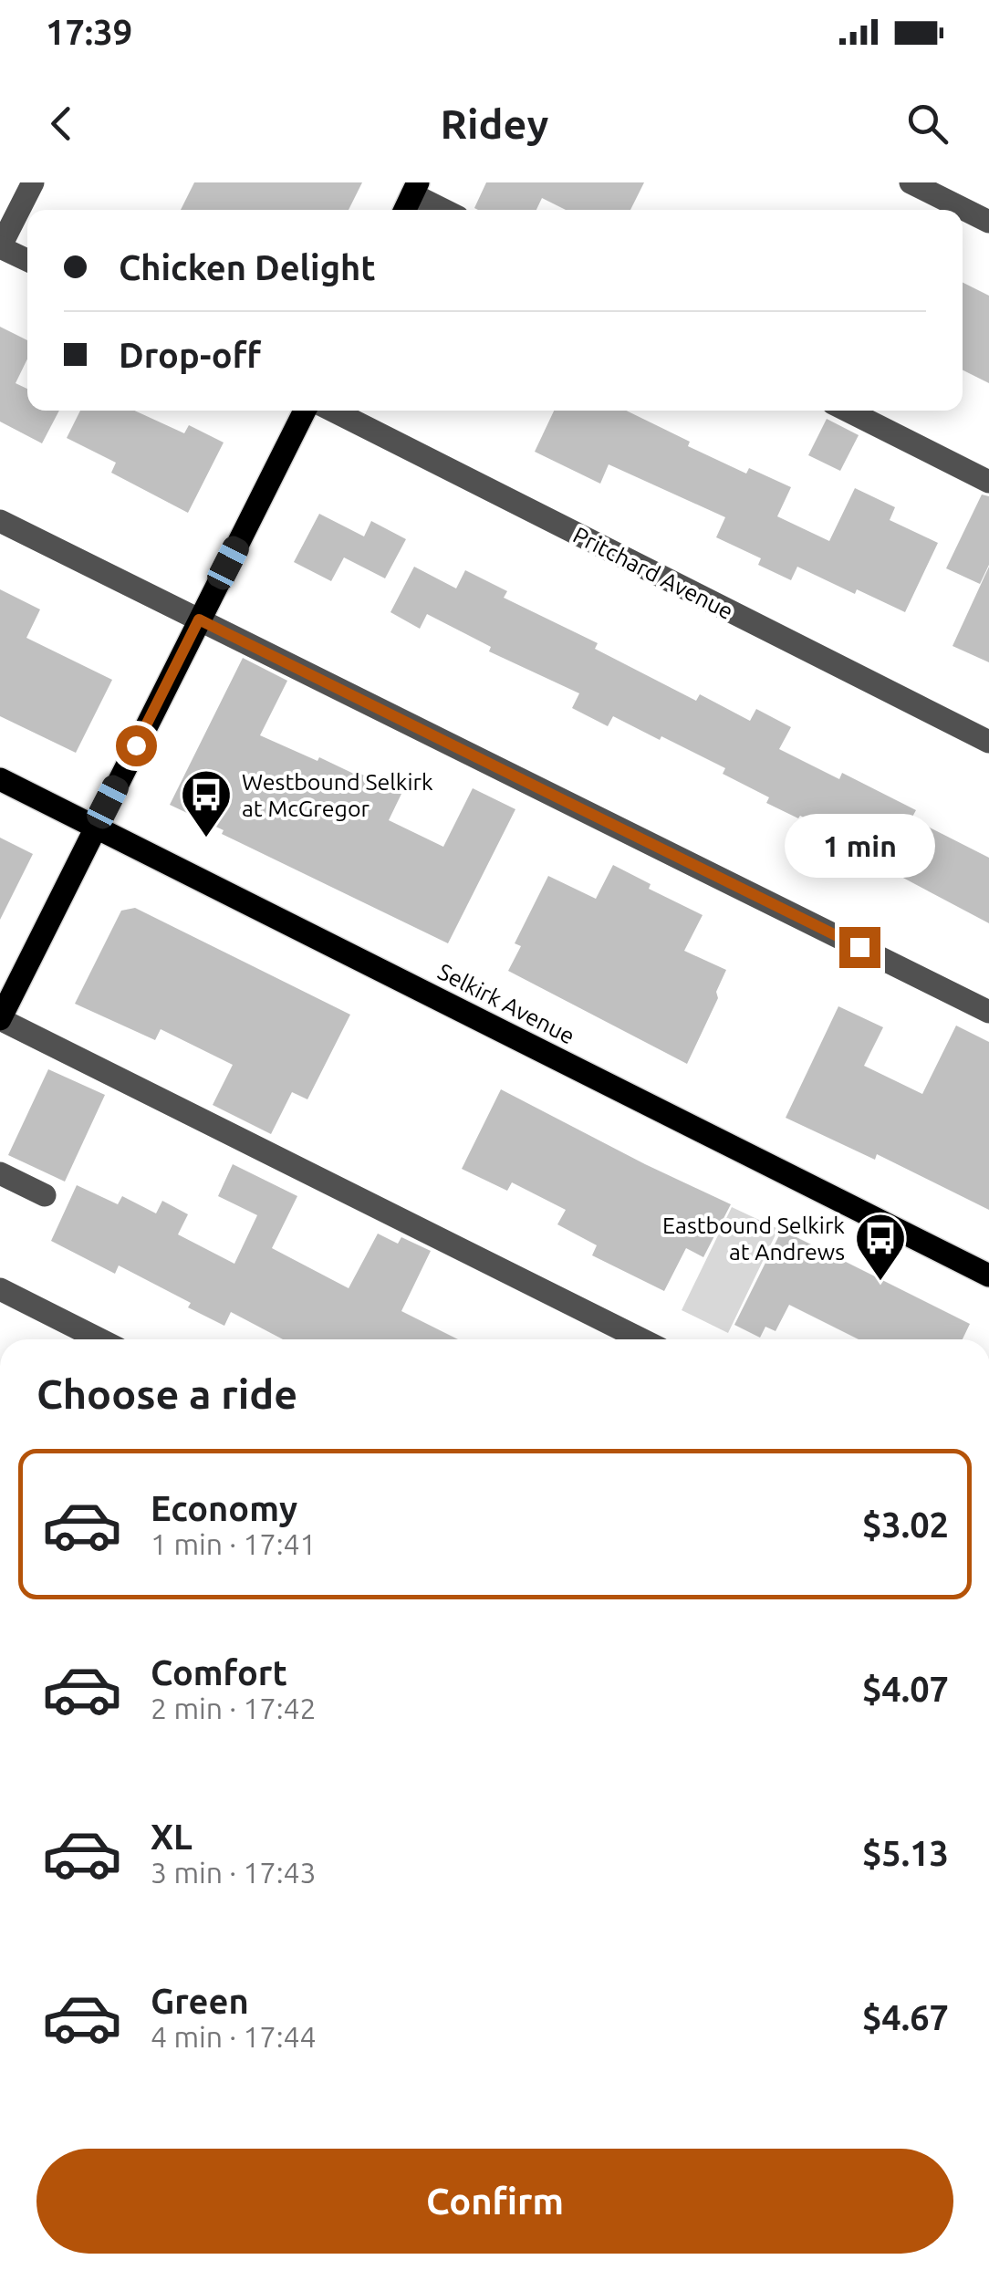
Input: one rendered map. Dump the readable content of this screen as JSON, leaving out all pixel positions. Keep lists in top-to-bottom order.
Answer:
{
  "streets": {
    "main road": ["Selkirk Avenue"],
    "street": ["Pritchard Avenue"]
  },
  "places": {
    "bus stop": ["Westbound Selkirk at McGregor", "Eastbound Selkirk at Andrews"]
  },
  "page": {
    "status": "17:39",
    "header": "Ridey",
    "banner": ["Chicken Delight", "Drop-off"],
    "bubble": "1 min",
    "heading": "Choose a ride",
    "list": [
      {
        "name": "Economy",
        "note": "1 min · 17:41",
        "value": "$3.02"
      },
      {
        "name": "Comfort",
        "note": "2 min · 17:42",
        "value": "$4.07"
      },
      {
        "name": "XL",
        "note": "3 min · 17:43",
        "value": "$5.13"
      },
      {
        "name": "Green",
        "note": "4 min · 17:44",
        "value": "$4.67"
      }
    ],
    "buttons": "Confirm"
  }
}
